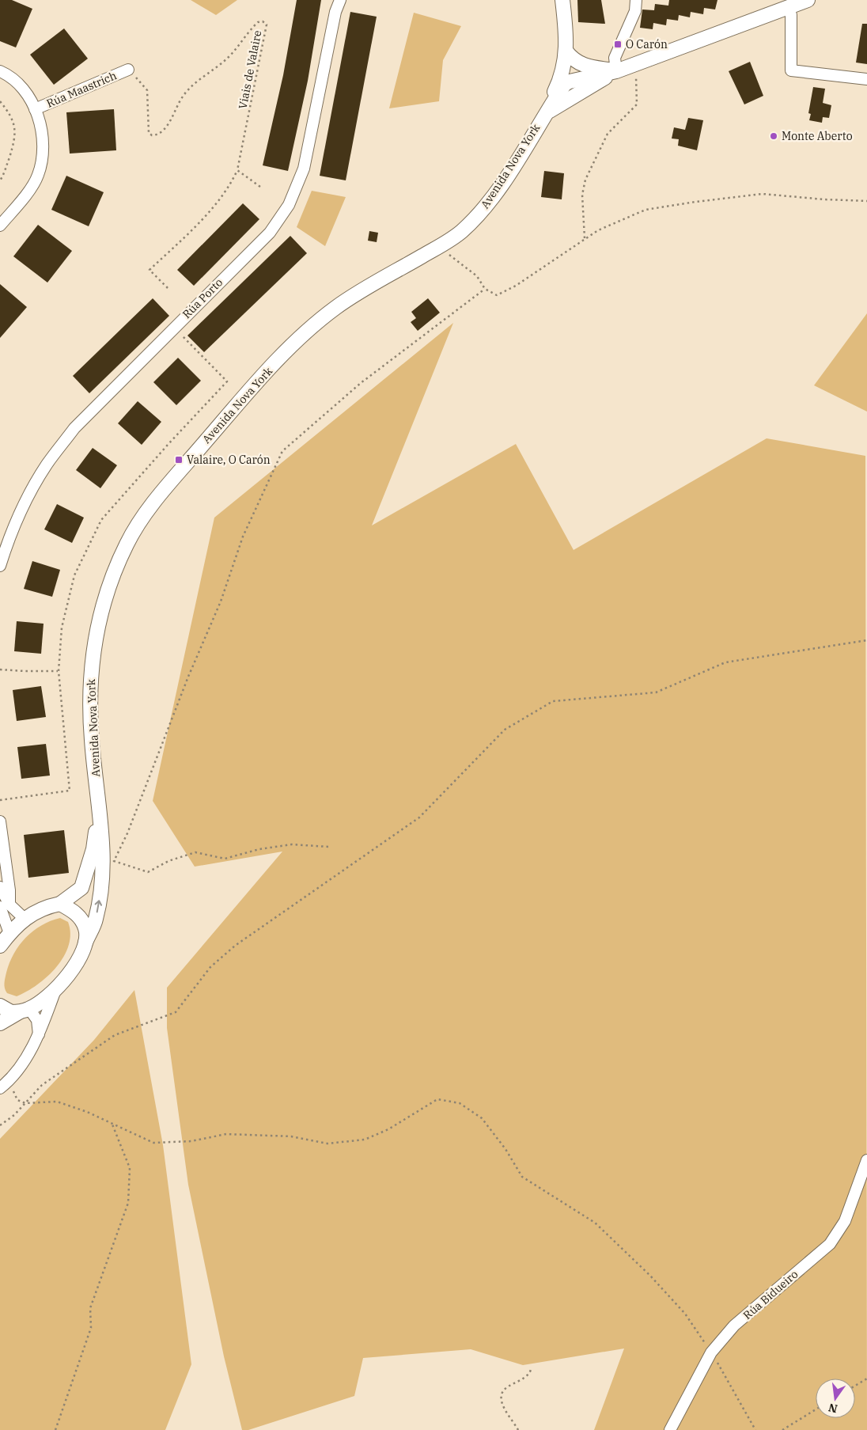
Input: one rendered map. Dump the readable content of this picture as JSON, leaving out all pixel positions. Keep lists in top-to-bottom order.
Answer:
{
  "streets": {
    "street": [
      "Rúa Maastrich",
      "Avenida Nova York",
      "Rúa Porto",
      "Rúa Bidueiro"
    ],
    "path": ["Viais de Valaire"]
  },
  "crossings": [
    ["Viais de Valaire", "Rúa Maastrich"]
  ],
  "places": {
    "transit": ["O Carón", "Valaire, O Carón"],
    "other": ["Monte Aberto"]
  },
  "north": "bottom"
}
